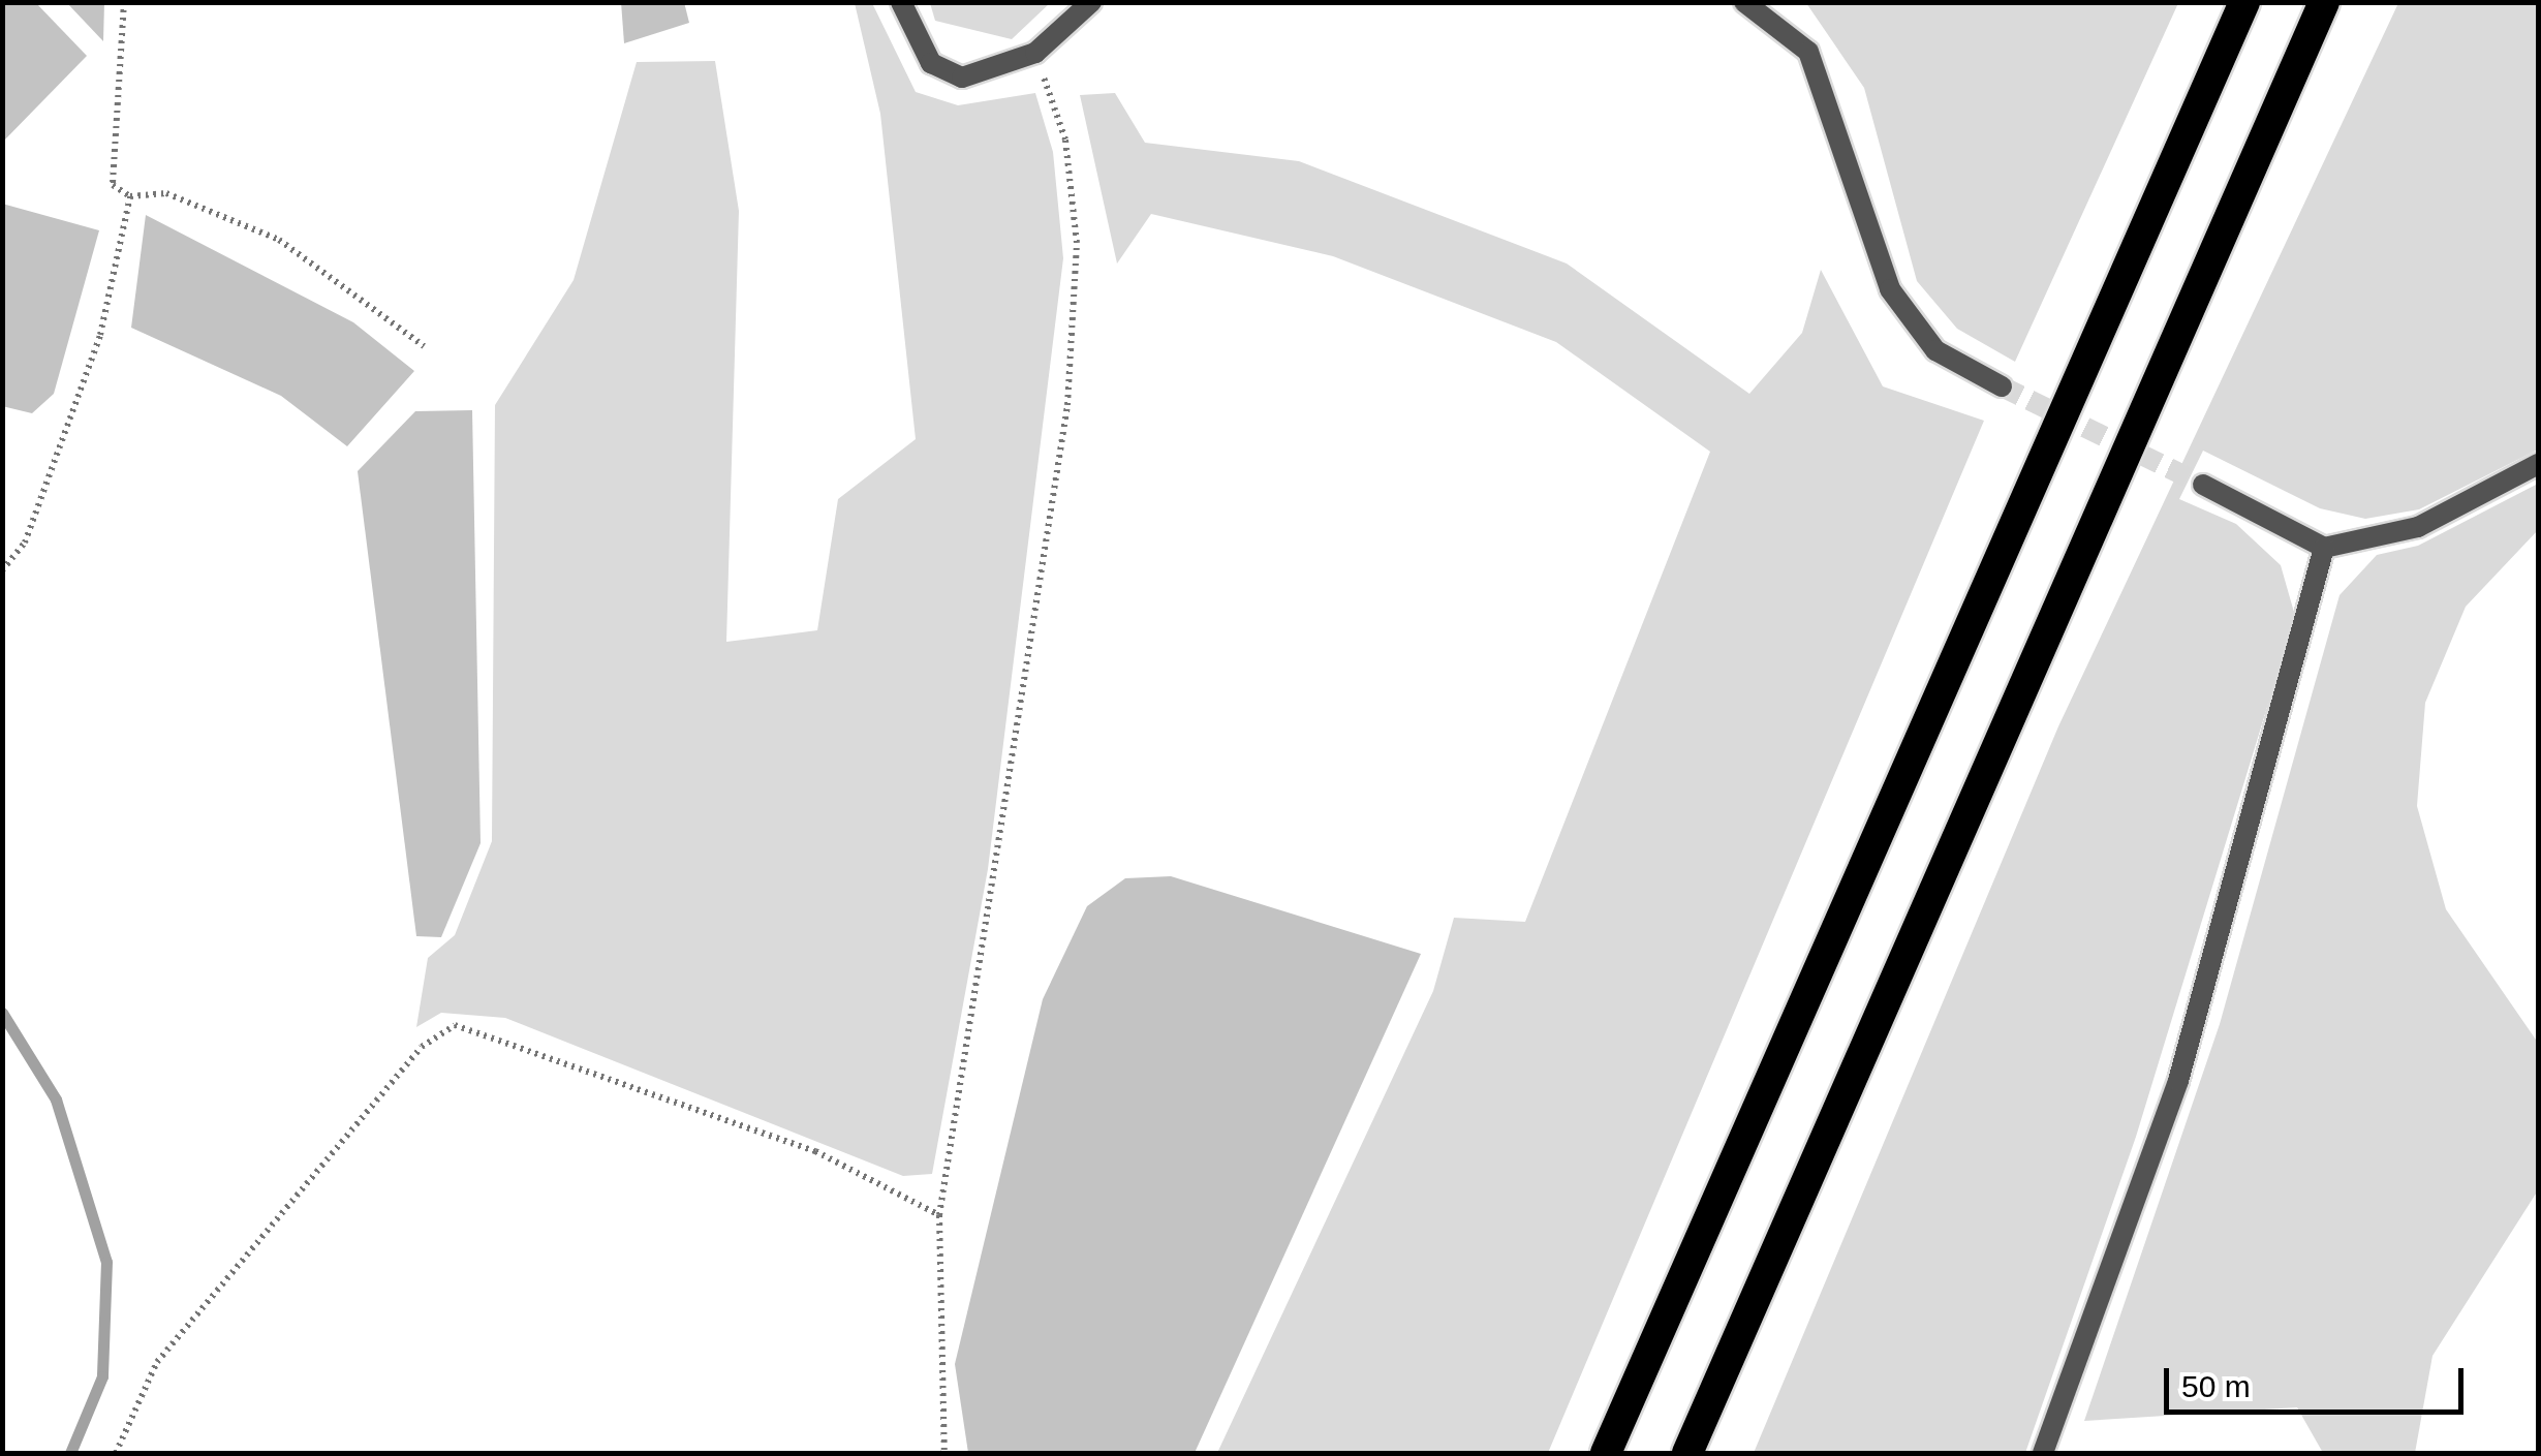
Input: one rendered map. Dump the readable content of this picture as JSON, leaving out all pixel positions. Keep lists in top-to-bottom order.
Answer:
{
  "scale_bar": "50 m"
}
